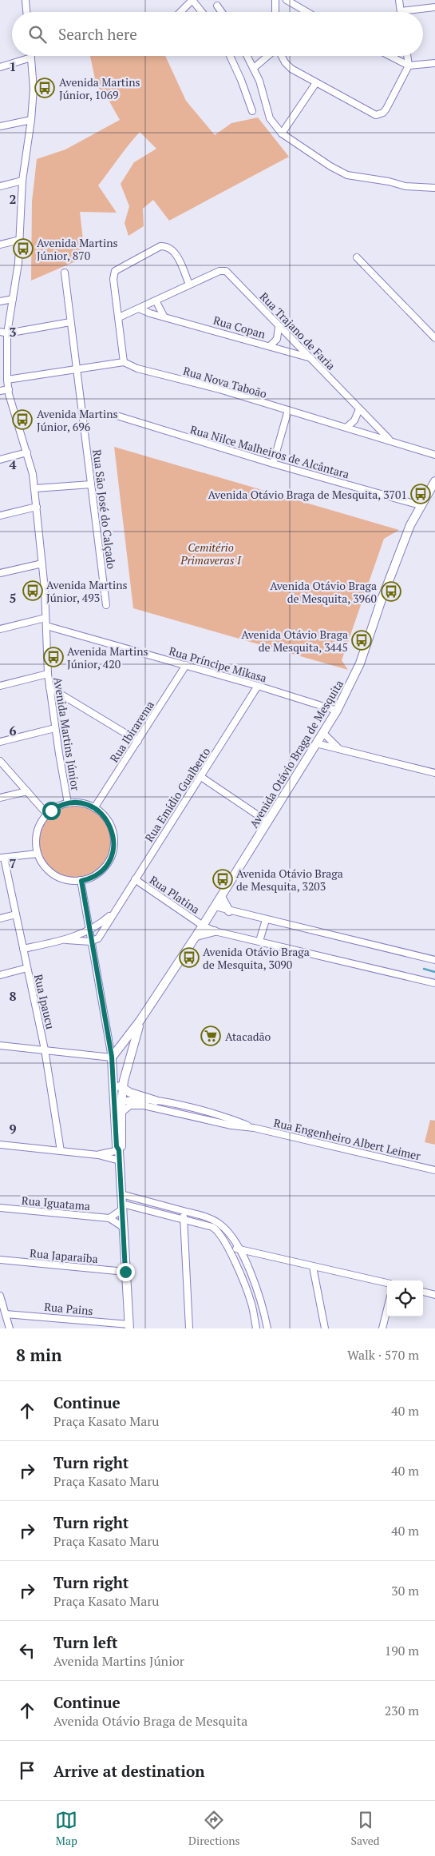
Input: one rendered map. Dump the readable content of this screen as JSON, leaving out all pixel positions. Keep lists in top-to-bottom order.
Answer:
{
  "streets": {
    "main road": ["Avenida Otávio Braga de Mesquita"],
    "street": [
      "Rua Copan",
      "Rua Trajano de Faria",
      "Rua Nova Taboão",
      "Rua Nilce Malheiros de Alcântara",
      "Rua São José do Calçado",
      "Rua Príncipe Mikasa",
      "Rua Ibirarema",
      "Avenida Martins Júnior",
      "Rua Emídio Gualberto",
      "Rua Platina",
      "Rua Ipaucu",
      "Rua Engenheiro Albert Leimer",
      "Rua Iguatama",
      "Rua Japaraiba",
      "Rua Pains"
    ]
  },
  "crossings": [
    ["Rua Copan", "Rua Trajano de Faria"],
    ["Rua Trajano de Faria", "Rua Nova Taboão"],
    ["Rua Nilce Malheiros de Alcântara", "Avenida Otávio Braga de Mesquita"],
    ["Rua Príncipe Mikasa", "Rua Ibirarema"],
    ["Rua Príncipe Mikasa", "Avenida Martins Júnior"],
    ["Rua Príncipe Mikasa", "Avenida Otávio Braga de Mesquita"],
    ["Rua Príncipe Mikasa", "Rua Emídio Gualberto"],
    ["Rua Ibirarema", "Avenida Martins Júnior"],
    ["Avenida Otávio Braga de Mesquita", "Rua Platina"],
    ["Rua Emídio Gualberto", "Rua Platina"],
    ["Rua Emídio Gualberto", "Rua Ipaucu"]
  ],
  "parks": ["Cemitério Primaveras I"],
  "places": {
    "bus stop": [
      "Avenida Martins Júnior, 1069",
      "Avenida Martins Júnior, 870",
      "Avenida Martins Júnior, 696",
      "Avenida Otávio Braga de Mesquita, 3701",
      "Avenida Martins Júnior, 493",
      "Avenida Otávio Braga de Mesquita, 3960",
      "Avenida Otávio Braga de Mesquita, 3445",
      "Avenida Martins Júnior, 420",
      "Avenida Otávio Braga de Mesquita, 3203",
      "Avenida Otávio Braga de Mesquita, 3090"
    ],
    "supermarket": ["Atacadão"]
  },
  "page": {
    "search": "Search here",
    "heading": ["8 min", "Walk · 570 m"],
    "list": [
      ["Continue", "Praça Kasato Maru", "40 m"],
      ["Turn right", "Praça Kasato Maru", "40 m"],
      ["Turn right", "Praça Kasato Maru", "40 m"],
      ["Turn right", "Praça Kasato Maru", "30 m"],
      ["Turn left", "Avenida Martins Júnior", "190 m"],
      ["Continue", "Avenida Otávio Braga de Mesquita", "230 m"],
      "Arrive at destination"
    ],
    "nav": ["Map", "Directions", "Saved"]
  },
  "grid": {
    "rows": [
      "1",
      "2",
      "3",
      "4",
      "5",
      "6",
      "7",
      "8",
      "9"
    ]
  }
}
